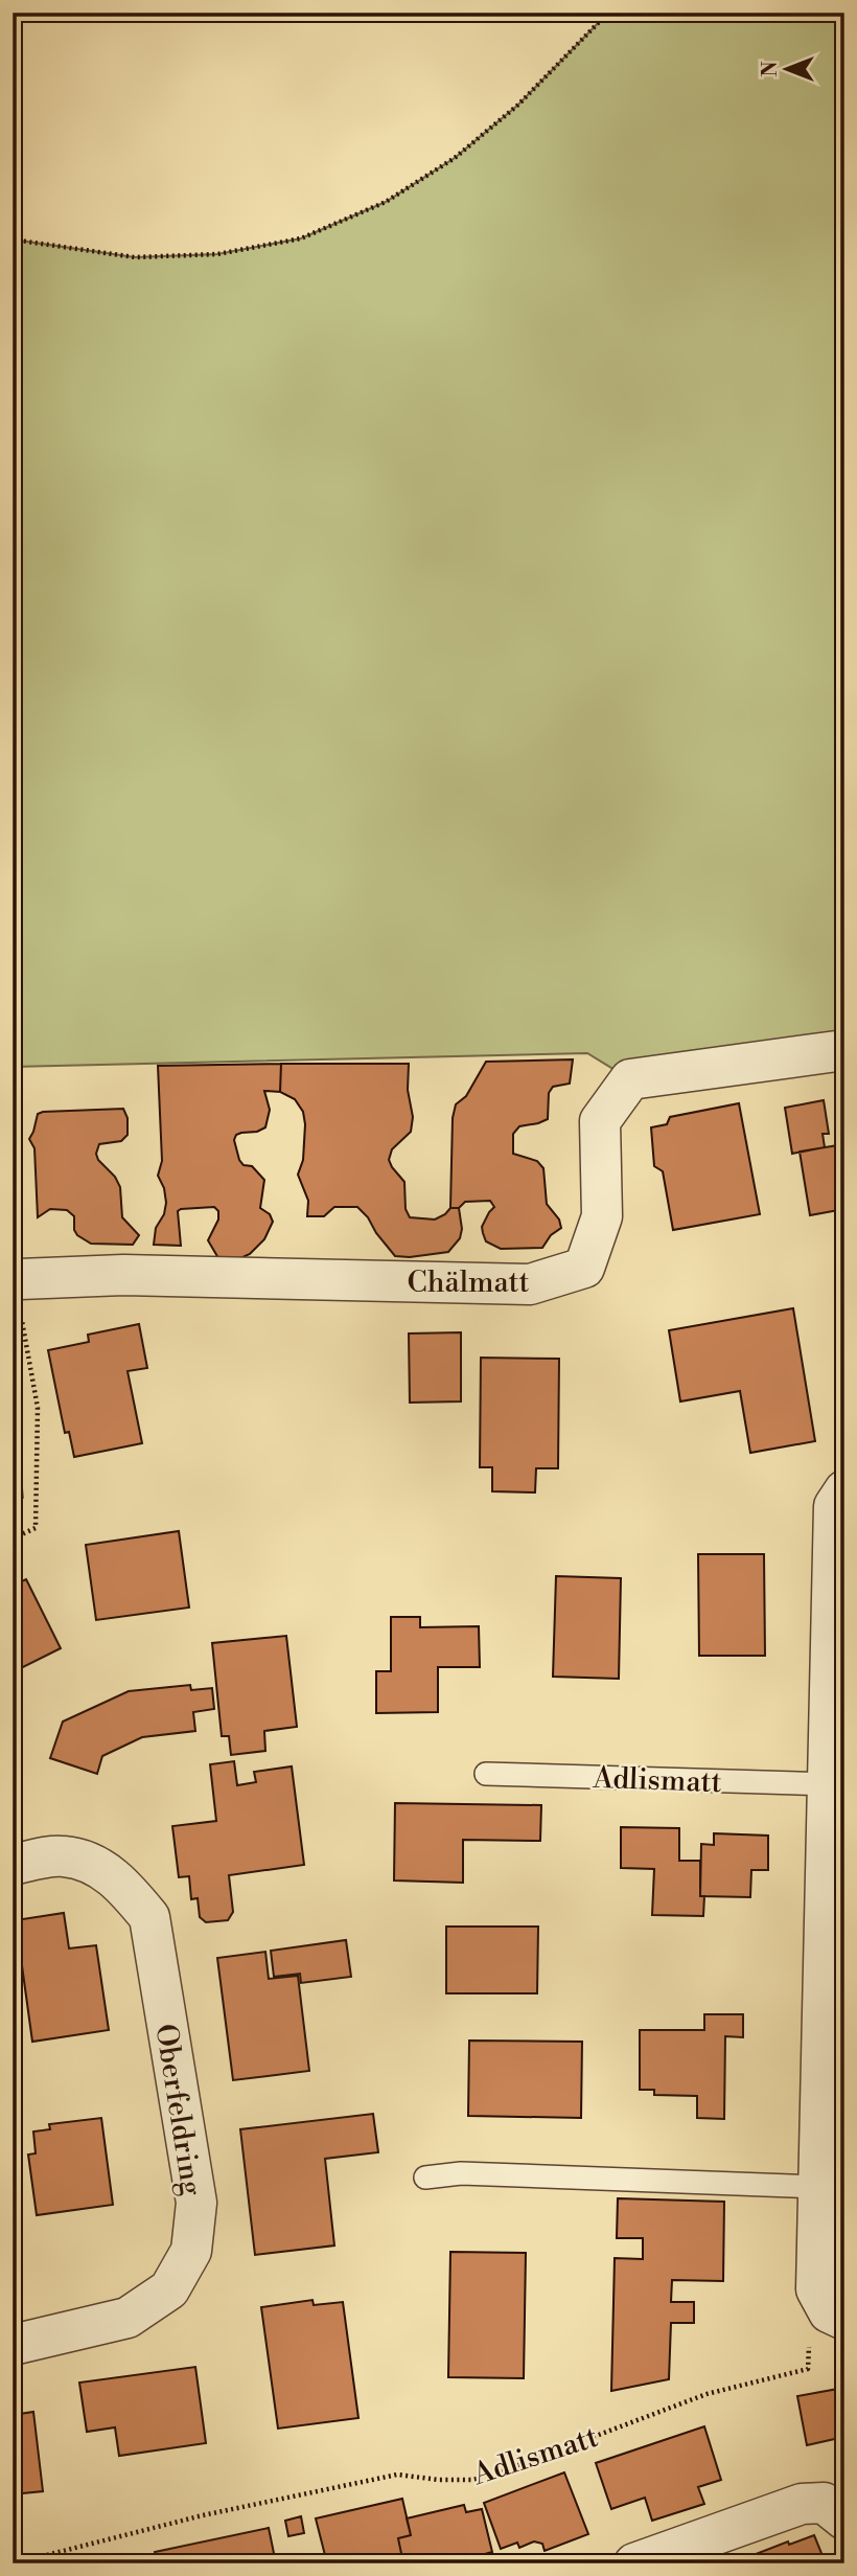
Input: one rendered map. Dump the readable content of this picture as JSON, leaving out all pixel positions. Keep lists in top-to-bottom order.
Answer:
{
  "streets": {
    "street": ["Chälmatt", "Oberfeldring"],
    "lane": ["Adlismatt"]
  },
  "north": "left"
}
